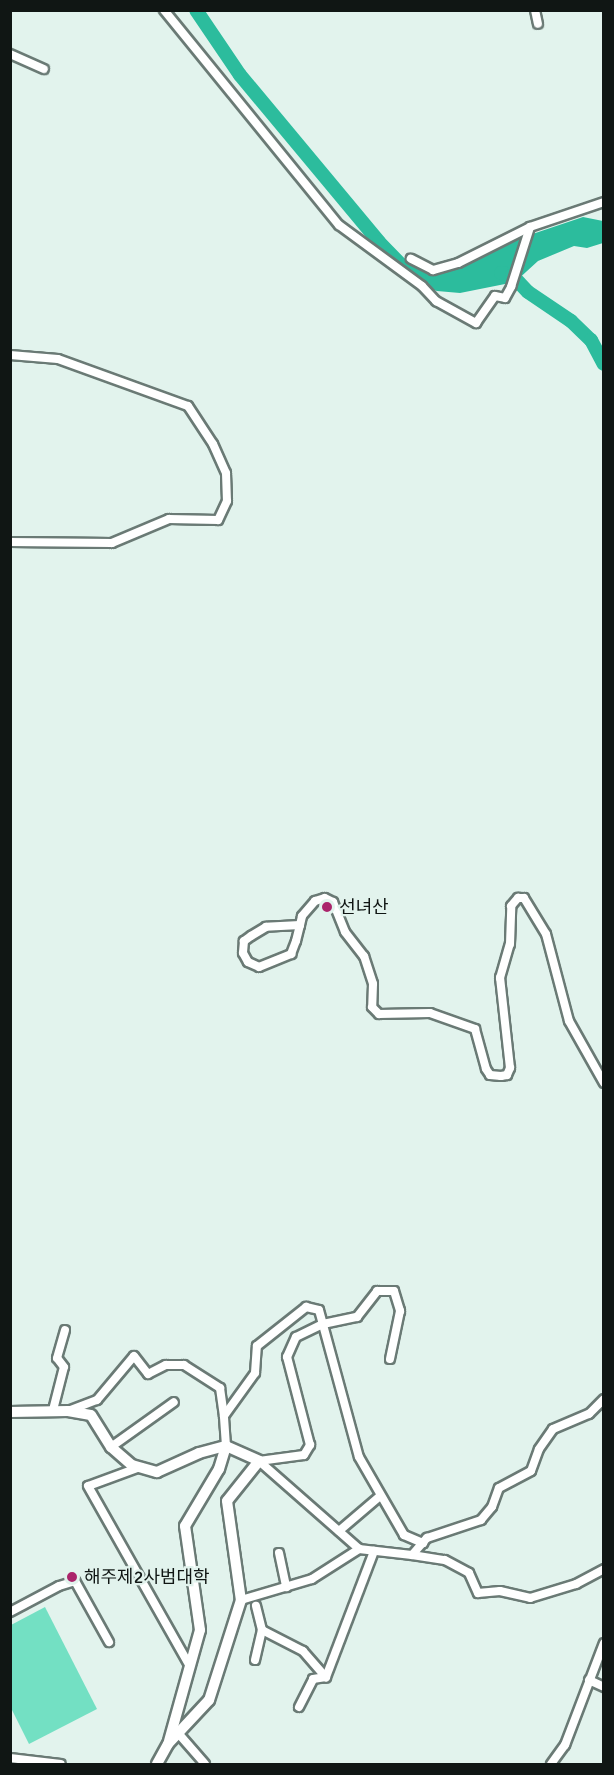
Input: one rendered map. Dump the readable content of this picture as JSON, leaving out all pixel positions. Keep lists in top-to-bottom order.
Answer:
{
  "places": ["선녀산", "해주제2사범대학"]
}
